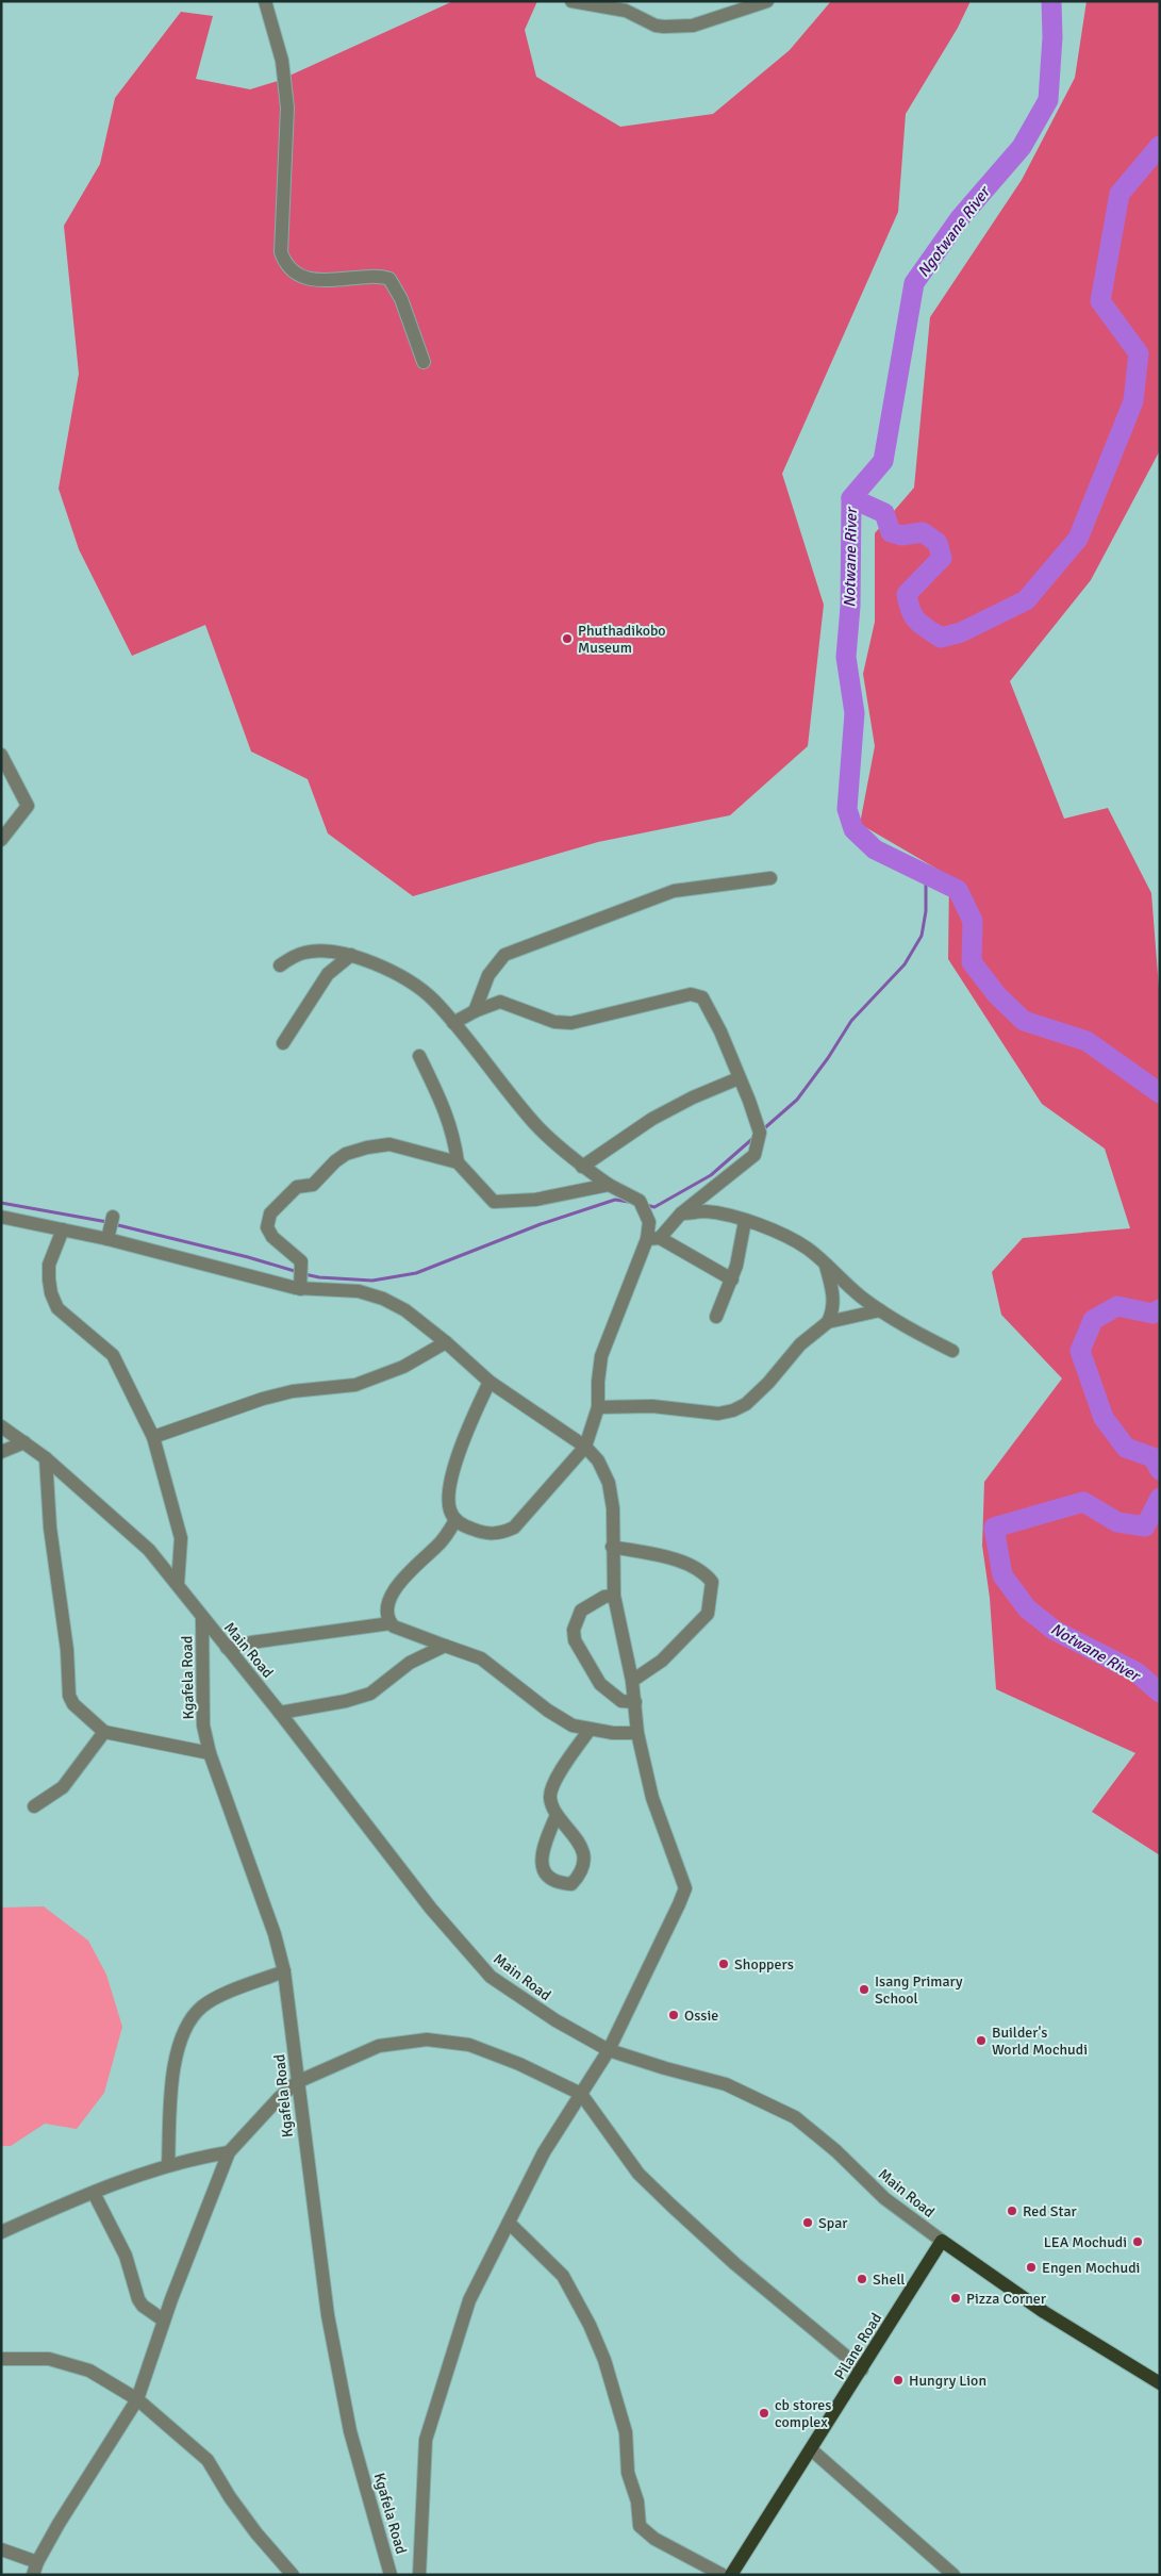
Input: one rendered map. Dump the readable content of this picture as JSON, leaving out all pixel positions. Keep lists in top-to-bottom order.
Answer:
{
  "streets": {
    "main road": ["Main Road", "Pilane Road"],
    "street": ["Kgafela Road"]
  },
  "crossings": [
    ["Main Road", "Kgafela Road"],
    ["Main Road", "Pilane Road"]
  ],
  "water": ["Ngotwane River", "Notwane River"],
  "places": [
    "Phuthadikobo Museum",
    "Shoppers",
    "Isang Primary School",
    "Ossie",
    "Builder's World Mochudi",
    "Red Star",
    "Spar",
    "LEA Mochudi",
    "Engen Mochudi",
    "Shell",
    "Pizza Corner",
    "Hungry Lion",
    "cb stores complex"
  ]
}
